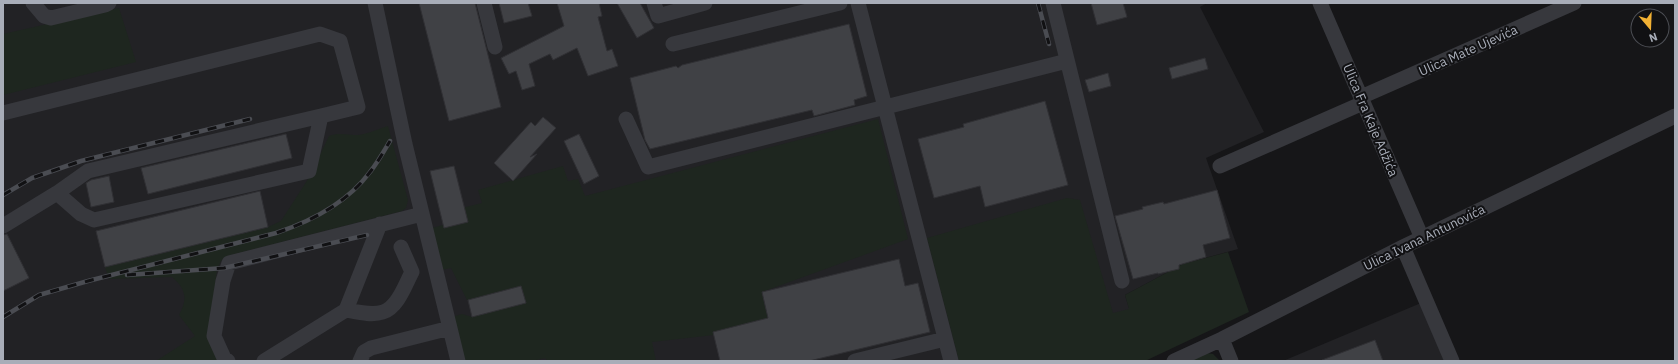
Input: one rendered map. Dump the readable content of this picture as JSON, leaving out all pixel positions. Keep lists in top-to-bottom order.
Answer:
{
  "streets": {
    "street": ["Ulica Mate Ujevića", "Ulica Fra Kaje Adžića", "Ulica Ivana Antunovića"]
  },
  "crossings": [
    ["Ulica Mate Ujevića", "Ulica Fra Kaje Adžića"],
    ["Ulica Fra Kaje Adžića", "Ulica Ivana Antunovića"]
  ],
  "north": "bottom"
}
